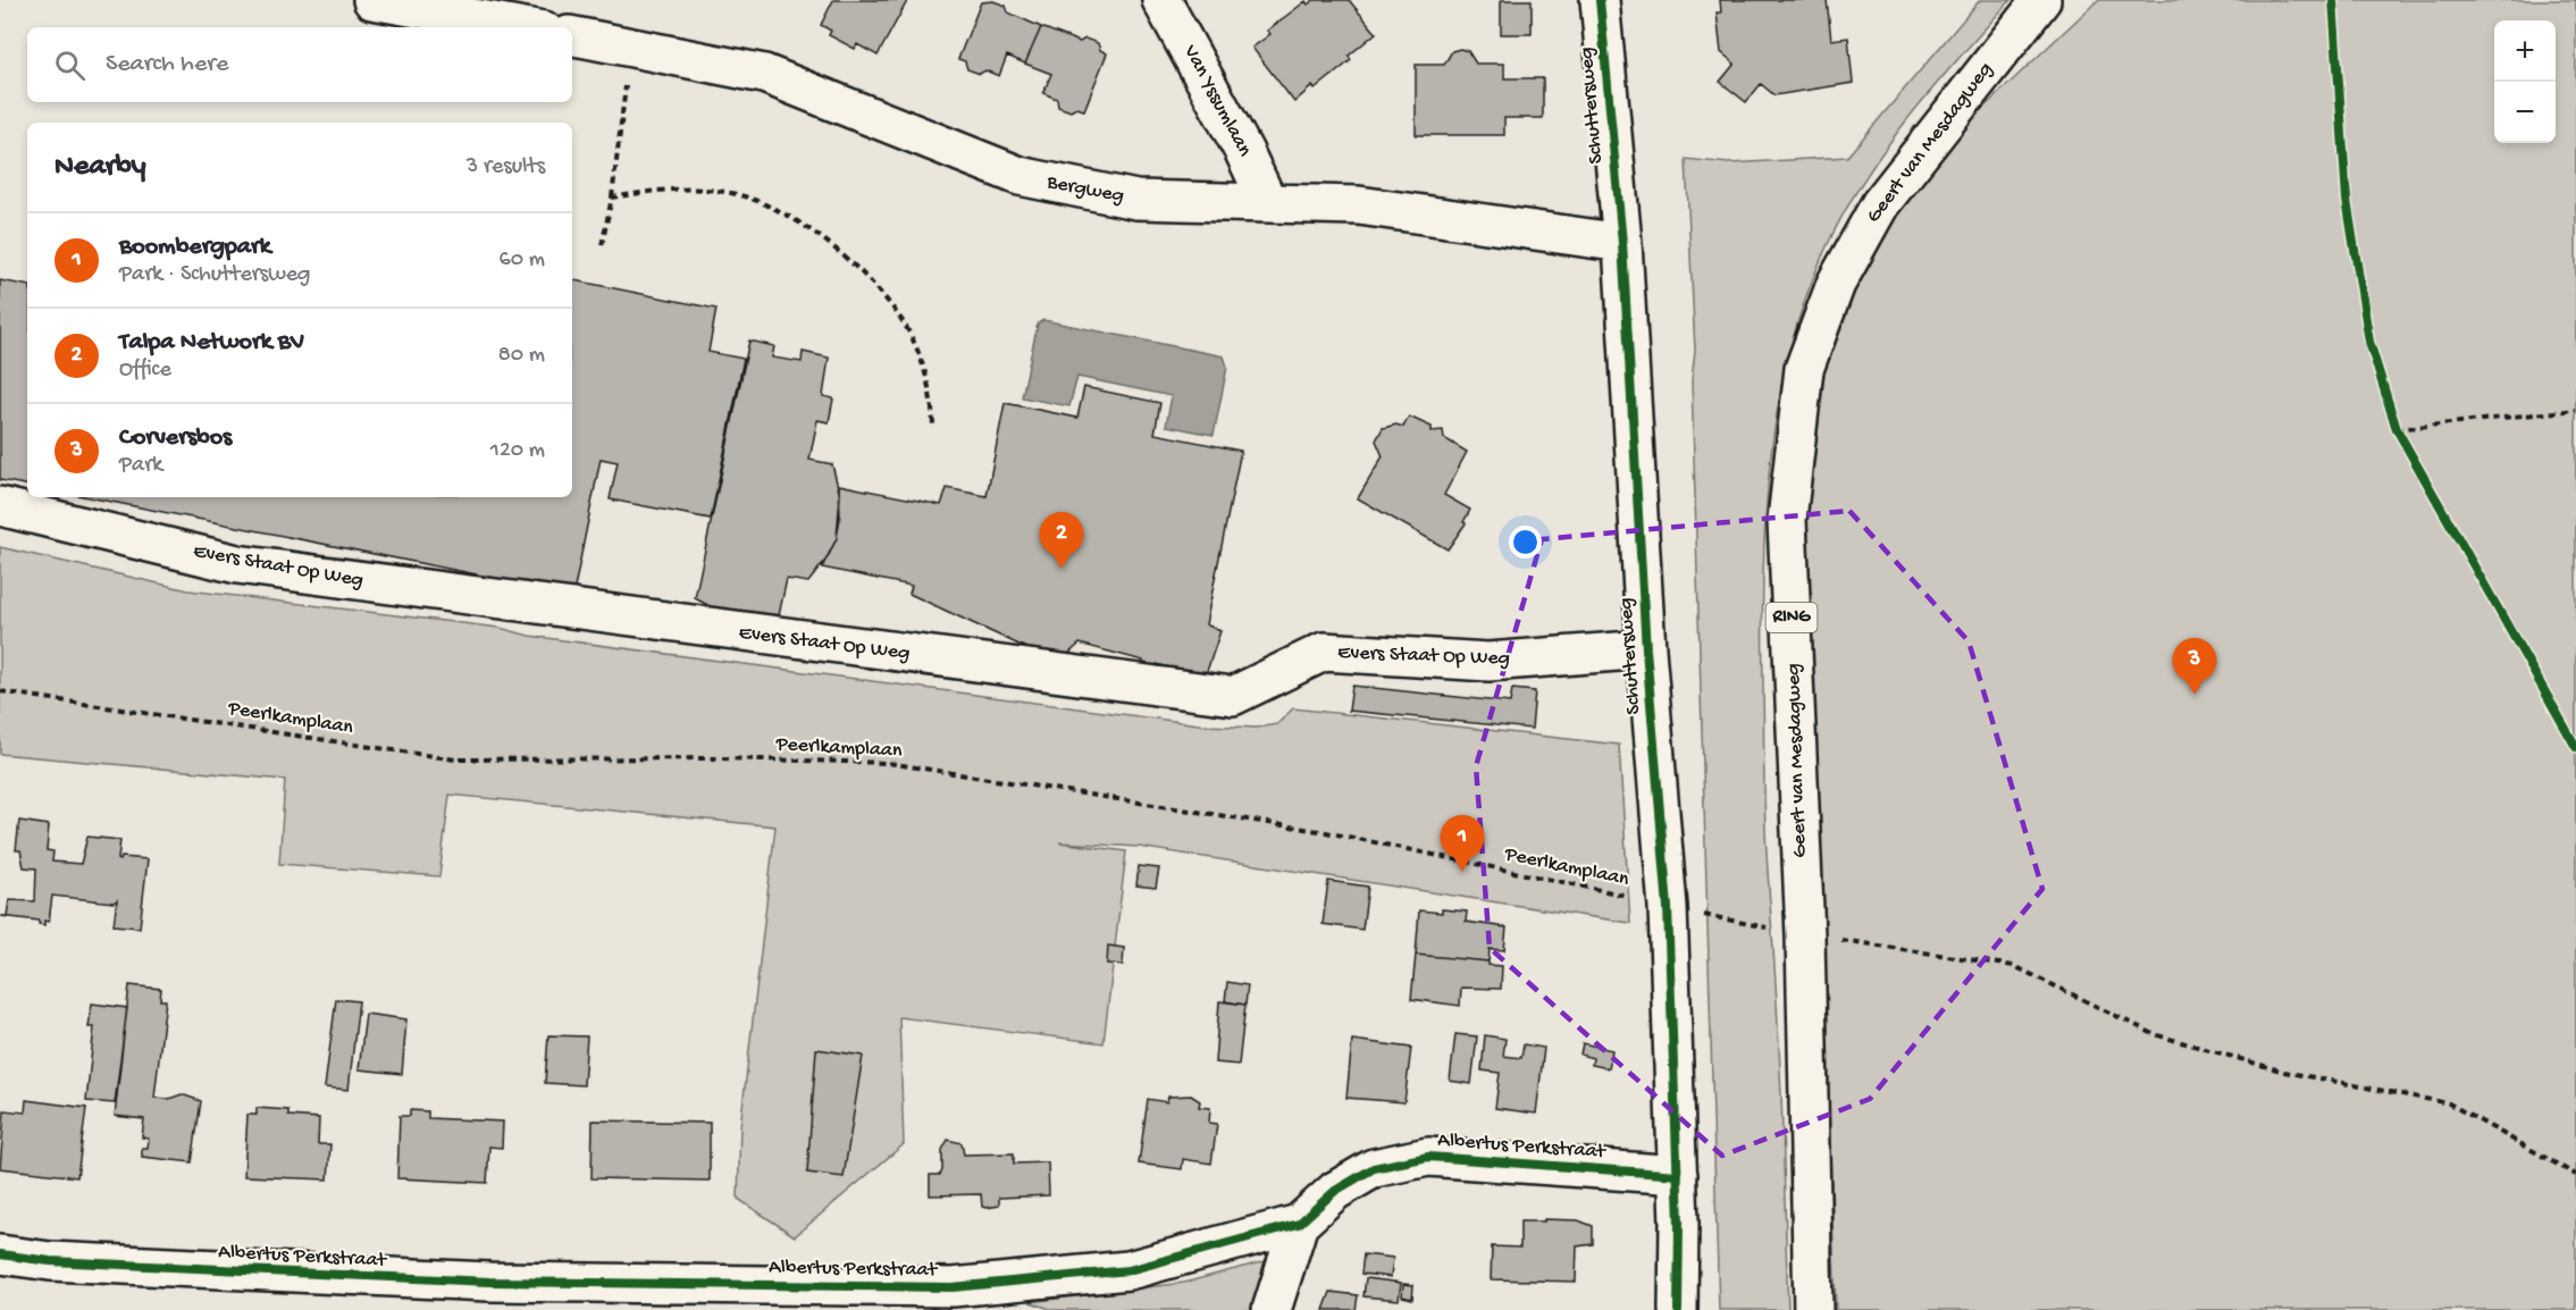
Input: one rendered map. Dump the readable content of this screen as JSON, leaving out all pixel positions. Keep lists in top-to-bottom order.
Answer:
{
  "streets": {
    "street": [
      "Van Yssumlaan",
      "Schuttersweg",
      "Geert van Mesdagweg",
      "Bergweg",
      "Evers Staat Op Weg",
      "RING",
      "Albertus Perkstraat"
    ],
    "path": ["Peerlkamplaan"]
  },
  "crossings": [
    ["Van Yssumlaan", "Bergweg"],
    ["Schuttersweg", "Bergweg"],
    ["Schuttersweg", "Evers Staat Op Weg"],
    ["Schuttersweg", "Peerlkamplaan"],
    ["Schuttersweg", "Albertus Perkstraat"],
    ["Geert van Mesdagweg", "Peerlkamplaan"]
  ],
  "page": {
    "map_buttons": ["+", "−"],
    "search": "Search here",
    "heading": ["Nearby", "3 results"],
    "list": [
      {
        "mark": "1",
        "name": "Boombergpark",
        "note": "Park · Schuttersweg",
        "value": "60 m"
      },
      {
        "mark": "2",
        "name": "Talpa Network BV",
        "note": "Office",
        "value": "80 m"
      },
      {
        "mark": "3",
        "name": "Corversbos",
        "note": "Park",
        "value": "120 m"
      }
    ],
    "pins": ["2", "3", "1"]
  }
}
